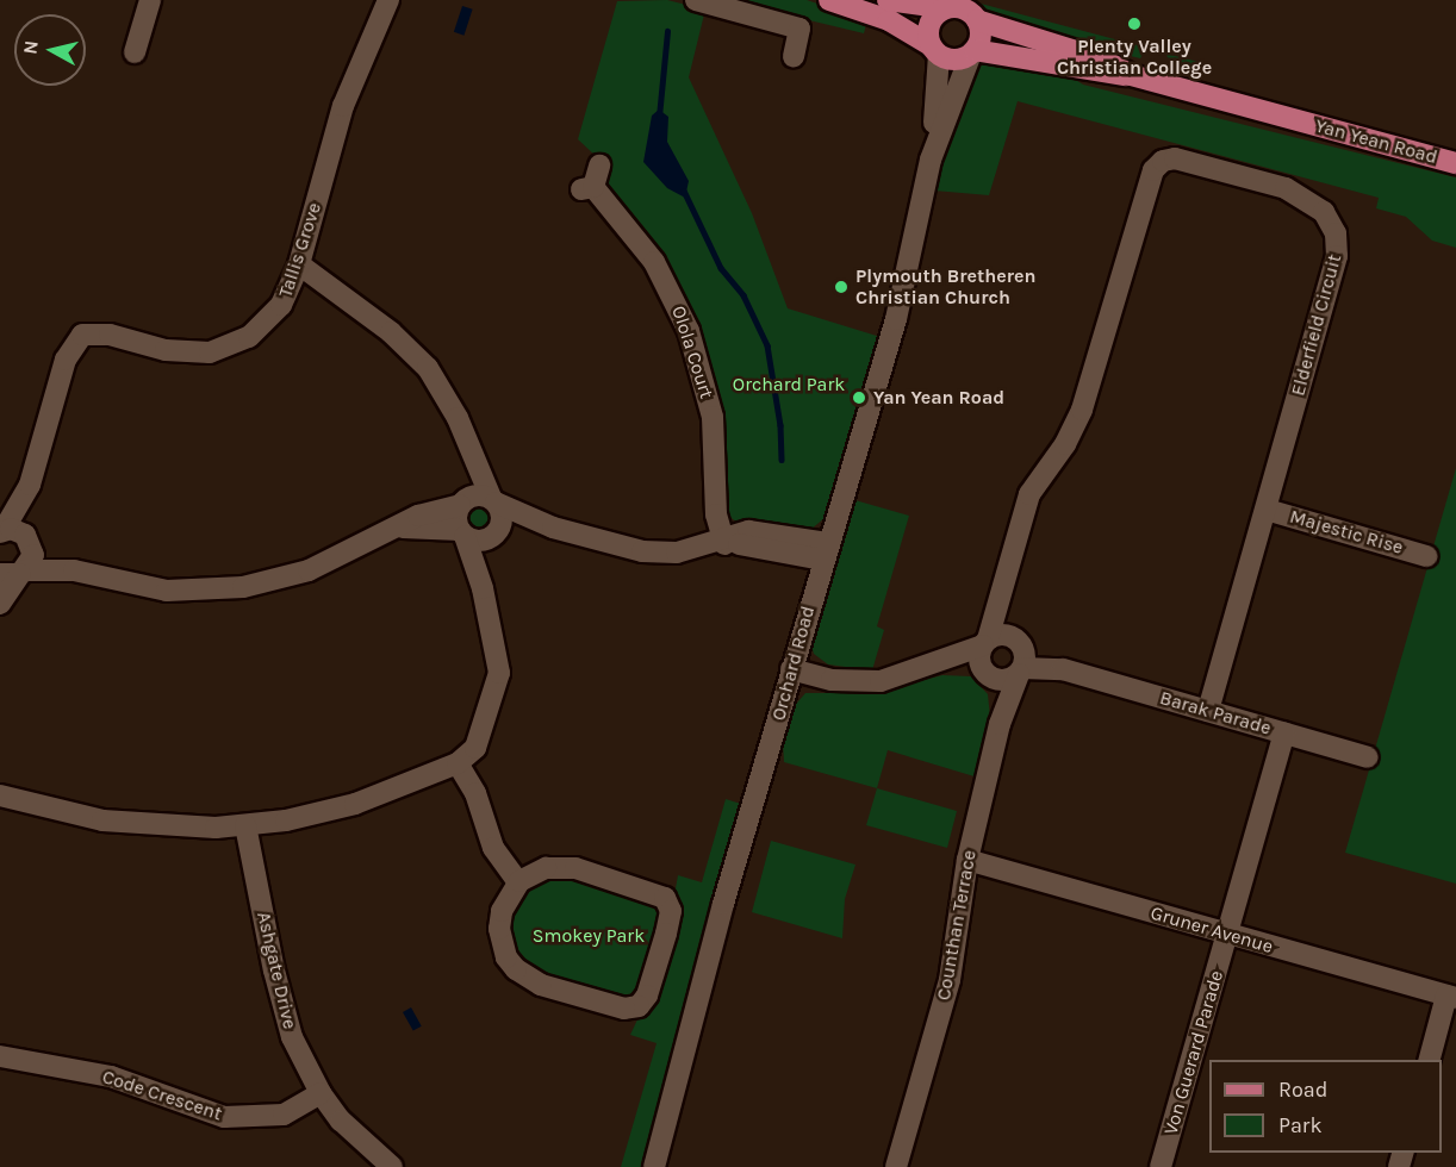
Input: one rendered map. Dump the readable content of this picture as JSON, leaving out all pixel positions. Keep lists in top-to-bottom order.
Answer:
{
  "streets": {
    "main road": ["Yan Yean Road"],
    "street": [
      "Tallis Grove",
      "Elderfield Circuit",
      "Olola Court",
      "Majestic Rise",
      "Orchard Road",
      "Barak Parade",
      "Counthan Terrace",
      "Gruner Avenue",
      "Ashgate Drive",
      "Von Guerard Parade",
      "Code Crescent"
    ]
  },
  "crossings": [
    ["Yan Yean Road", "Orchard Road"],
    ["Elderfield Circuit", "Majestic Rise"],
    ["Elderfield Circuit", "Barak Parade"],
    ["Elderfield Circuit", "Counthan Terrace"],
    ["Barak Parade", "Counthan Terrace"],
    ["Barak Parade", "Von Guerard Parade"],
    ["Counthan Terrace", "Gruner Avenue"],
    ["Gruner Avenue", "Von Guerard Parade"],
    ["Ashgate Drive", "Code Crescent"]
  ],
  "parks": ["Orchard Park", "Smokey Park"],
  "places": ["Plenty Valley Christian College", "Plymouth Bretheren Christian Church", "Yan Yean Road"],
  "legend": ["Road", "Park"],
  "north": "left"
}
